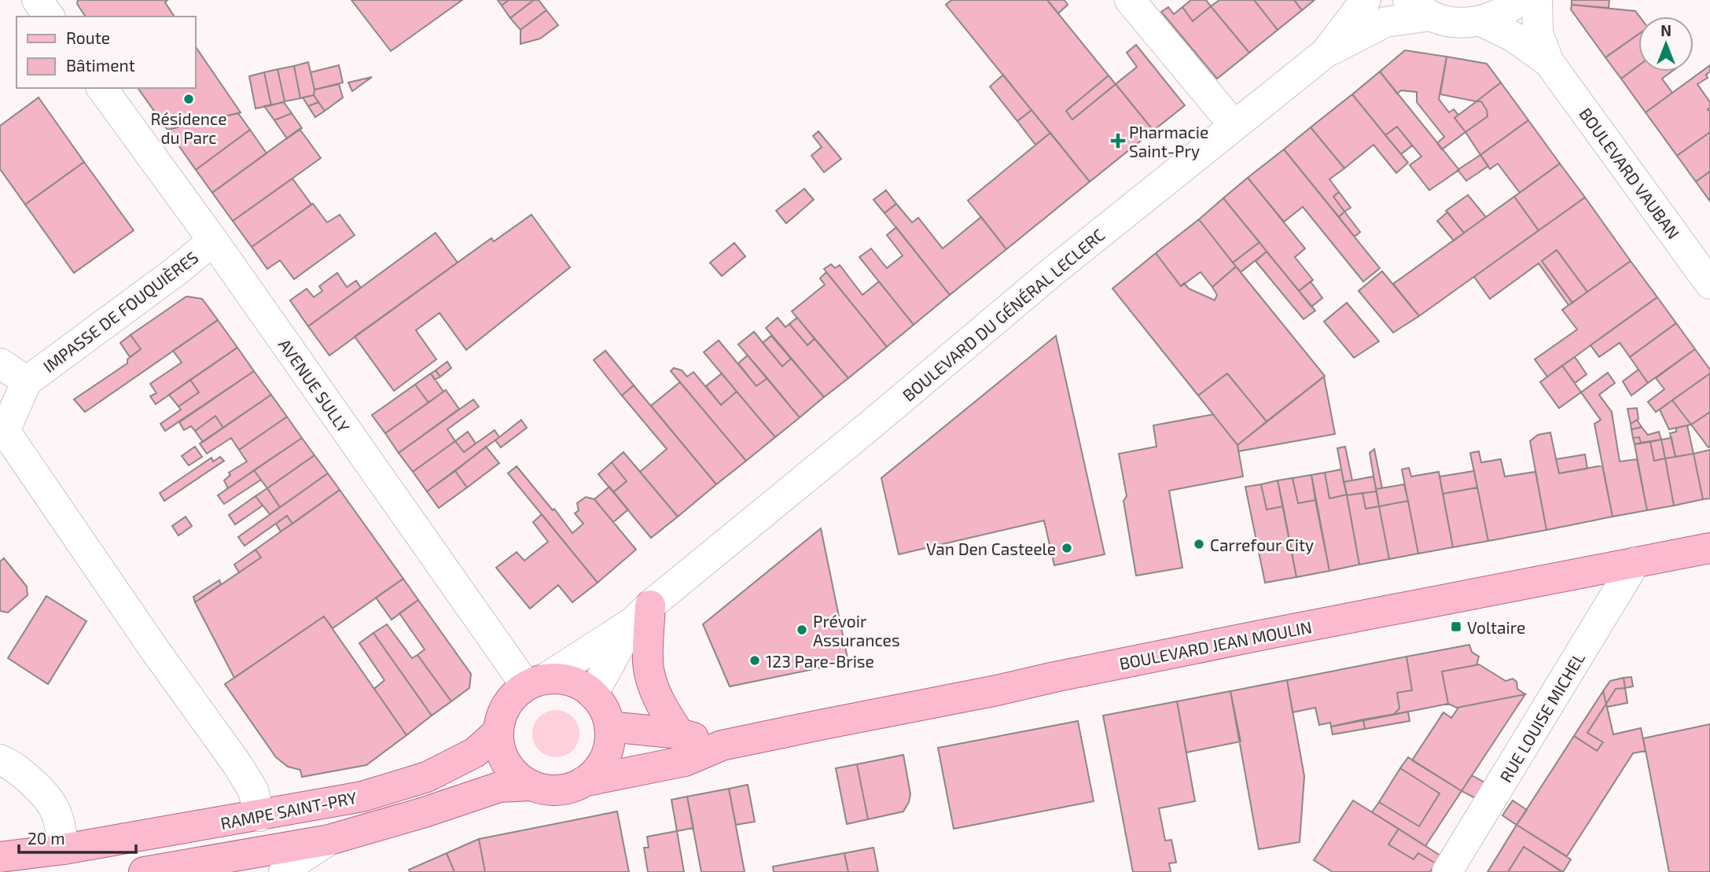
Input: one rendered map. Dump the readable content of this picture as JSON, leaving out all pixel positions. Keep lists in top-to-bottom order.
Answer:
{
  "streets": {
    "main road": ["BOULEVARD JEAN MOULIN", "RAMPE SAINT-PRY"],
    "street": [
      "BOULEVARD VAUBAN",
      "IMPASSE DE FOUQUIÈRES",
      "BOULEVARD DU GÉNÉRAL LECLERC",
      "AVENUE SULLY",
      "RUE LOUISE MICHEL"
    ]
  },
  "crossings": [
    ["IMPASSE DE FOUQUIÈRES", "AVENUE SULLY"],
    ["BOULEVARD DU GÉNÉRAL LECLERC", "AVENUE SULLY"],
    ["BOULEVARD DU GÉNÉRAL LECLERC", "BOULEVARD JEAN MOULIN"],
    ["BOULEVARD DU GÉNÉRAL LECLERC", "RAMPE SAINT-PRY"],
    ["AVENUE SULLY", "BOULEVARD JEAN MOULIN"],
    ["AVENUE SULLY", "RAMPE SAINT-PRY"],
    ["BOULEVARD JEAN MOULIN", "RUE LOUISE MICHEL"],
    ["BOULEVARD JEAN MOULIN", "RAMPE SAINT-PRY"]
  ],
  "places": {
    "other": [
      "Résidence du Parc",
      "Carrefour City",
      "Van Den Casteele",
      "Prévoir Assurances",
      "123 Pare-Brise"
    ],
    "health": ["Pharmacie Saint-Pry"],
    "transit": ["Voltaire"]
  },
  "legend": ["Route", "Bâtiment"],
  "scale_bar": "20 m",
  "north": "top"
}
